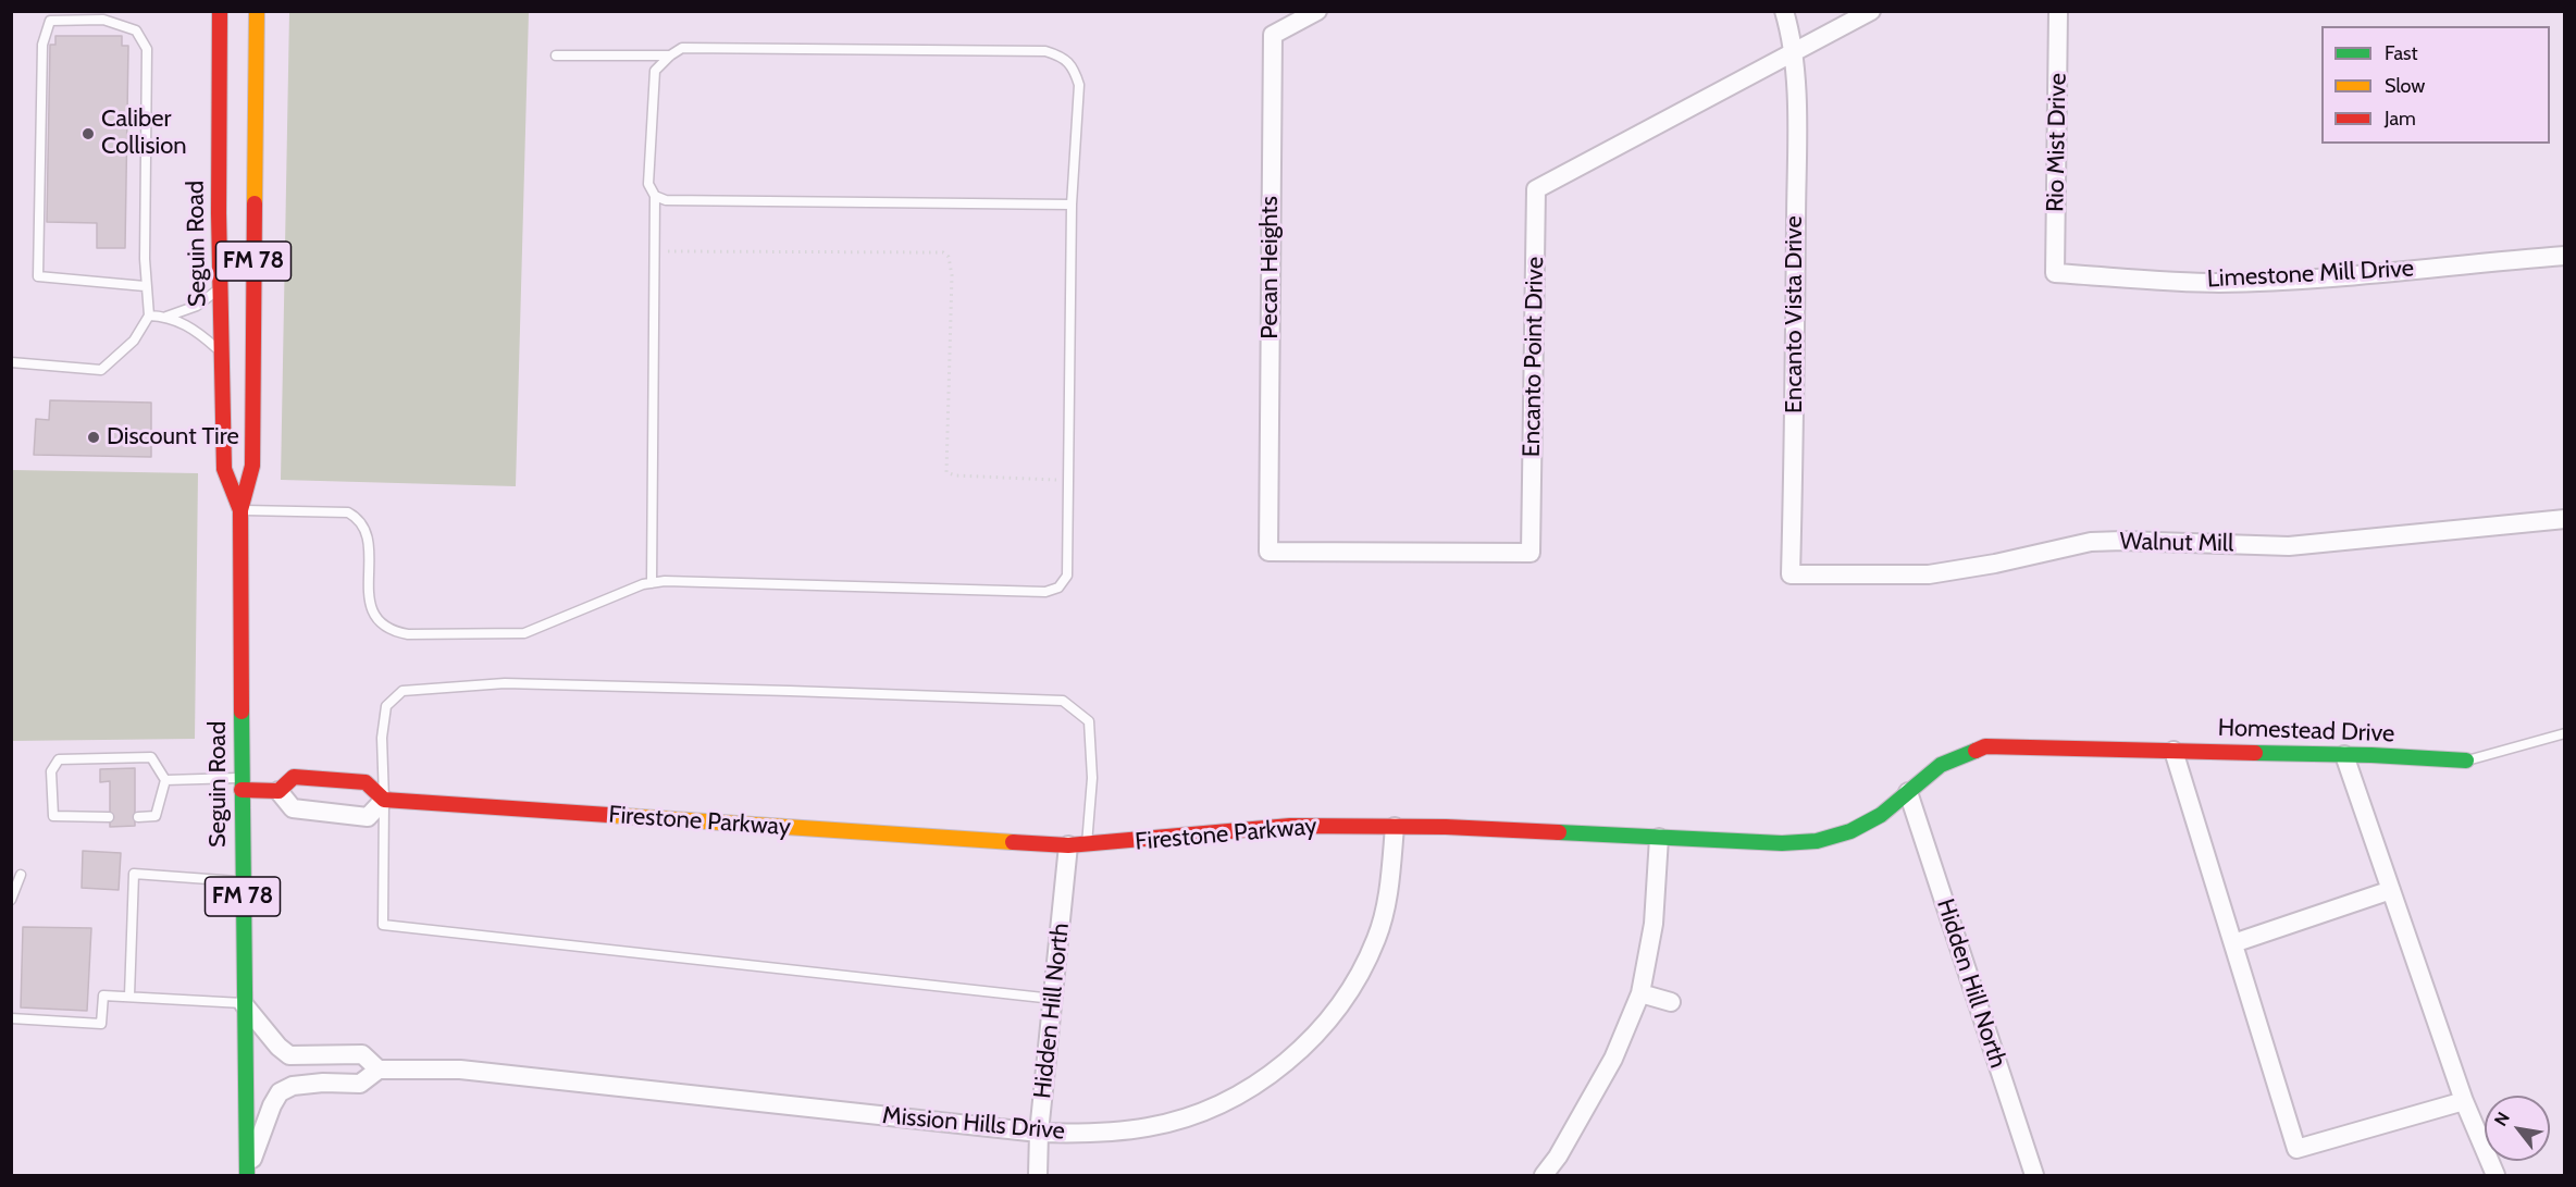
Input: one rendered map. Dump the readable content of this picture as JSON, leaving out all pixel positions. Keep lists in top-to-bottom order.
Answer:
{
  "streets": {
    "street": [
      "Rio Mist Drive",
      "Seguin Road",
      "FM 78",
      "Pecan Heights",
      "Limestone Mill Drive",
      "Encanto Vista Drive",
      "Encanto Point Drive",
      "Walnut Mill",
      "Homestead Drive",
      "Firestone Parkway",
      "Hidden Hill North",
      "Mission Hills Drive"
    ]
  },
  "crossings": [
    ["Rio Mist Drive", "Limestone Mill Drive"],
    ["Seguin Road", "Mission Hills Drive"],
    ["Pecan Heights", "Encanto Point Drive"],
    ["Encanto Vista Drive", "Encanto Point Drive"],
    ["Encanto Vista Drive", "Walnut Mill"],
    ["Homestead Drive", "Firestone Parkway"],
    ["Firestone Parkway", "Hidden Hill North"],
    ["Firestone Parkway", "Mission Hills Drive"],
    ["Hidden Hill North", "Mission Hills Drive"]
  ],
  "places": ["Caliber Collision", "Discount Tire"],
  "legend": ["Fast", "Slow", "Jam"],
  "north": "top left"
}
